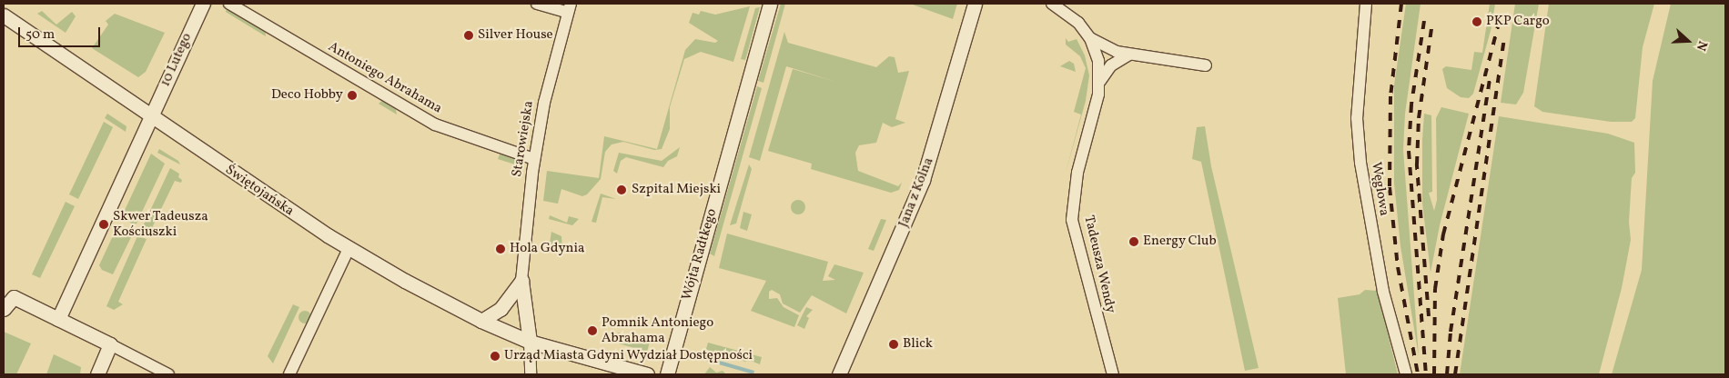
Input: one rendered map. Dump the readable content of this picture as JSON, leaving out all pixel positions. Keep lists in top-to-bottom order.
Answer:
{
  "streets": {
    "street": [
      "10 Lutego",
      "Antoniego Abrahama",
      "Starowiejska",
      "Węglowa",
      "Świętojańska",
      "Jana z Kolna",
      "Wójta Radtkego",
      "Tadeusza Wendy"
    ]
  },
  "crossings": [
    ["10 Lutego", "Świętojańska"],
    ["Antoniego Abrahama", "Starowiejska"]
  ],
  "places": [
    "PKP Cargo",
    "Silver House",
    "Deco Hobby",
    "Szpital Miejski",
    "Skwer Tadeusza Kościuszki",
    "Energy Club",
    "Hola Gdynia",
    "Pomnik Antoniego Abrahama",
    "Blick",
    "Urząd Miasta Gdyni Wydział Dostępności"
  ],
  "scale_bar": "50 m",
  "north": "right"
}
